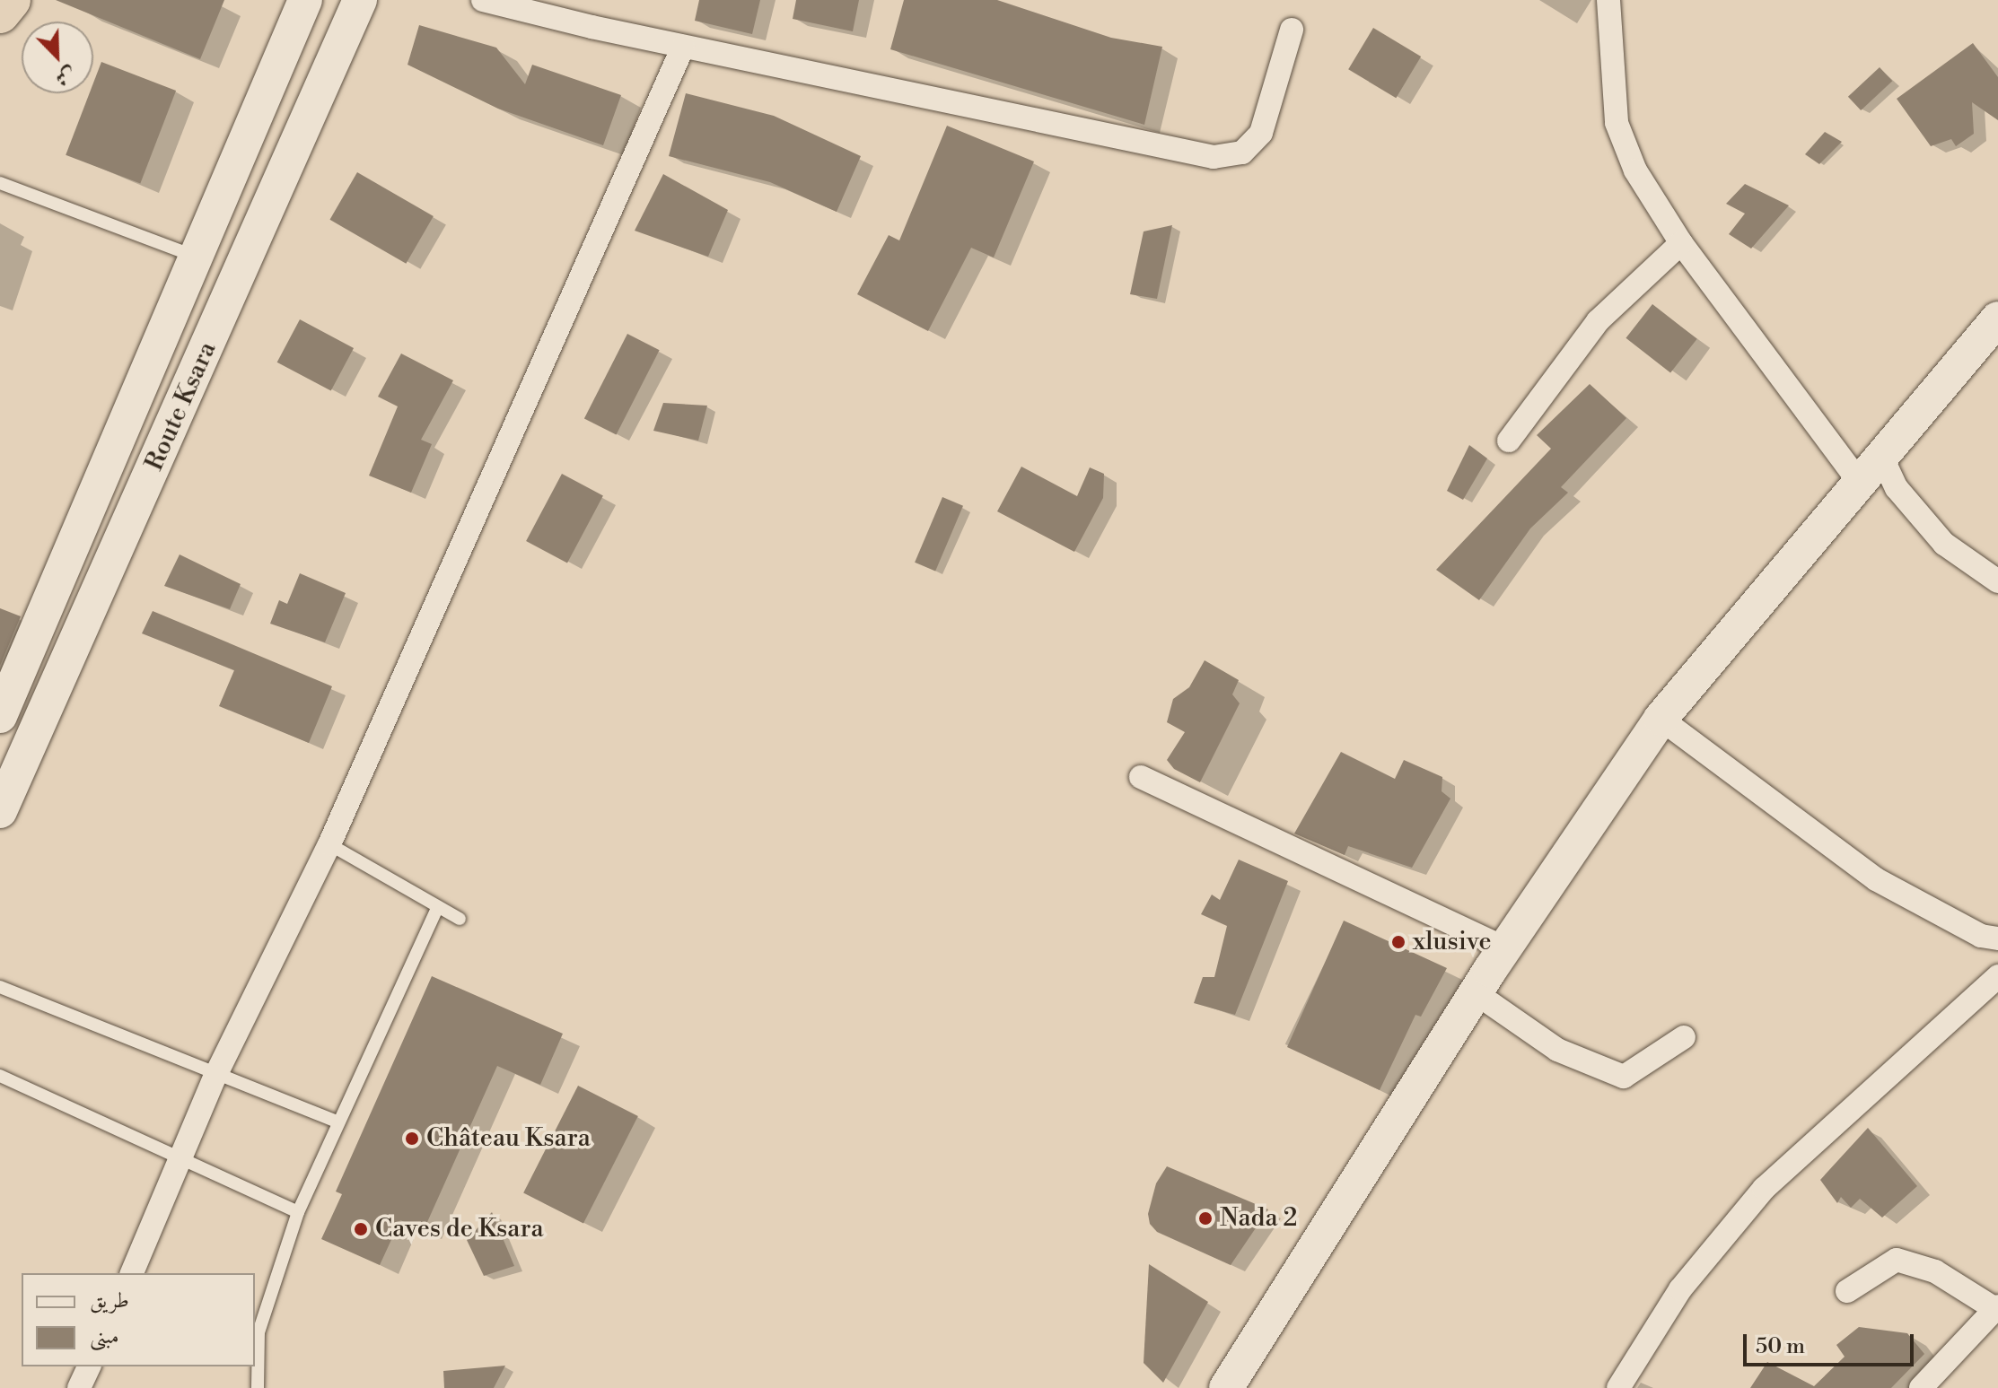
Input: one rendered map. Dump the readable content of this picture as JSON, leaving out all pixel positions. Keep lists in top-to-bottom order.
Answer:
{
  "streets": {
    "main road": ["Route Ksara"]
  },
  "places": [
    "xlusive",
    "Château Ksara",
    "Nada 2",
    "Caves de Ksara"
  ],
  "legend": ["طريق", "مبنى"],
  "scale_bar": "50 m",
  "north": "bottom right"
}
